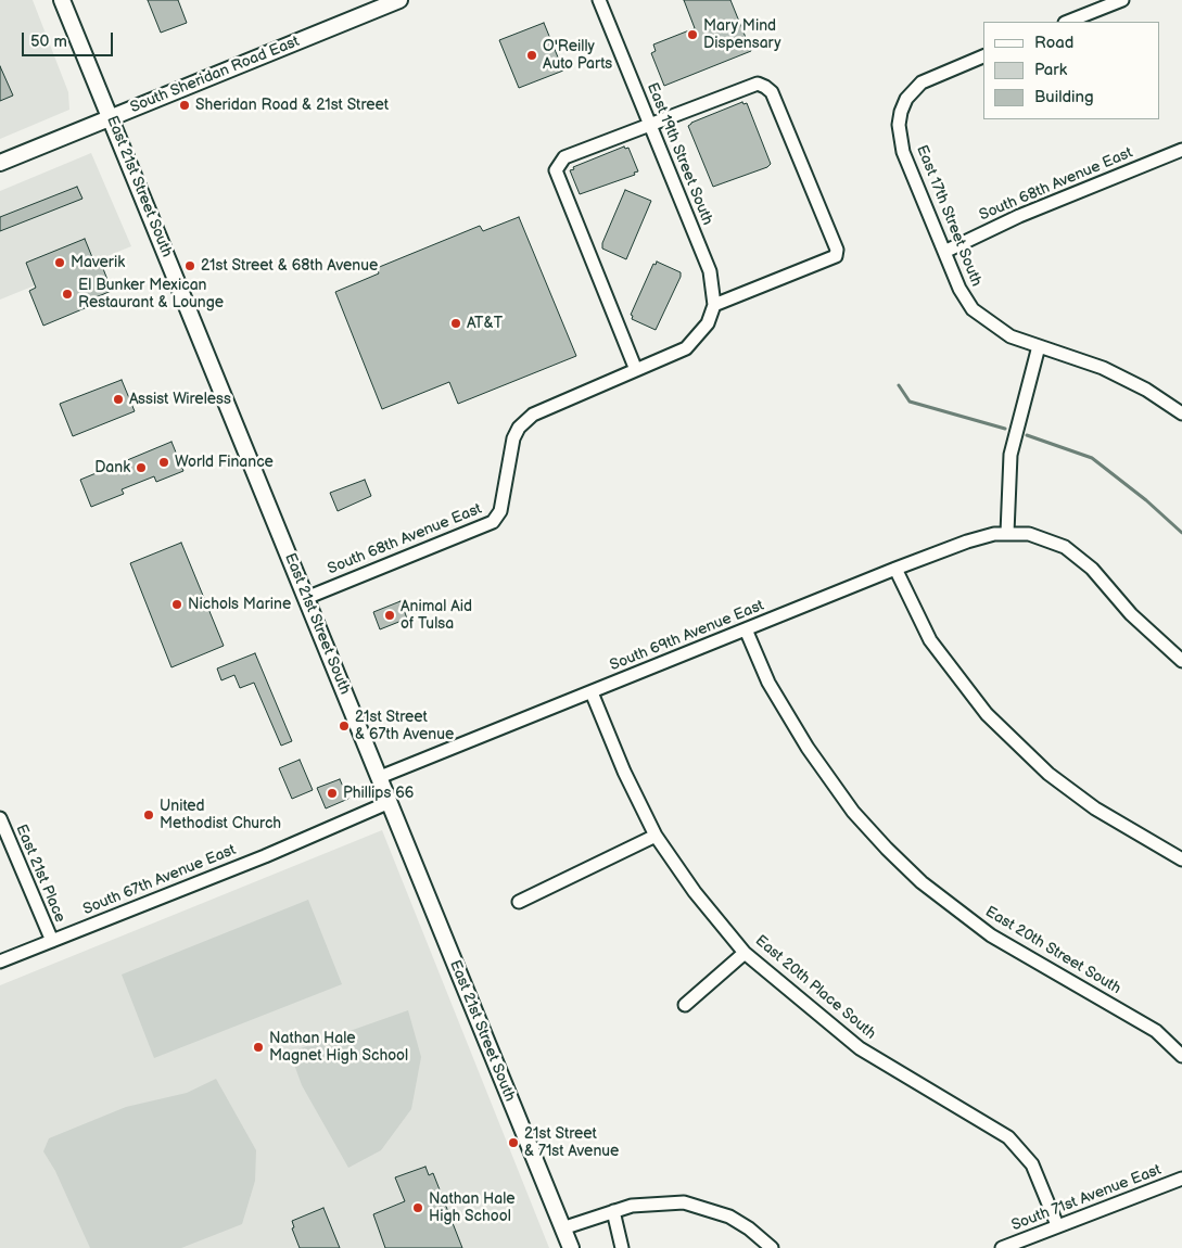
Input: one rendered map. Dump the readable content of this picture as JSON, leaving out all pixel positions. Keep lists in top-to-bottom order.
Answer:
{
  "streets": {
    "main road": ["South Sheridan Road East", "East 21st Street South"],
    "street": [
      "East 19th Street South",
      "South 68th Avenue East",
      "East 17th Street South",
      "South 69th Avenue East",
      "East 21st Place",
      "South 67th Avenue East",
      "East 20th Street South",
      "East 20th Place South",
      "South 71st Avenue East"
    ]
  },
  "crossings": [
    ["South Sheridan Road East", "East 21st Street South"],
    ["East 19th Street South", "South 68th Avenue East"],
    ["South 68th Avenue East", "East 21st Street South"],
    ["South 68th Avenue East", "East 17th Street South"],
    ["East 21st Street South", "South 69th Avenue East"],
    ["East 21st Street South", "South 67th Avenue East"],
    ["South 69th Avenue East", "East 20th Street South"],
    ["South 69th Avenue East", "East 20th Place South"],
    ["East 21st Place", "South 67th Avenue East"],
    ["East 20th Place South", "South 71st Avenue East"]
  ],
  "places": [
    "Mary Mind Dispensary",
    "O'Reilly Auto Parts",
    "Sheridan Road & 21st Street",
    "Maverik",
    "21st Street & 68th Avenue",
    "El Bunker Mexican Restaurant & Lounge",
    "AT&T",
    "Assist Wireless",
    "World Finance",
    "Dank",
    "Nichols Marine",
    "Animal Aid of Tulsa",
    "21st Street & 67th Avenue",
    "Phillips 66",
    "United Methodist Church",
    "Nathan Hale Magnet High School",
    "21st Street & 71st Avenue",
    "Nathan Hale High School"
  ],
  "legend": ["Road", "Park", "Building"],
  "scale_bar": "50 m"
}
